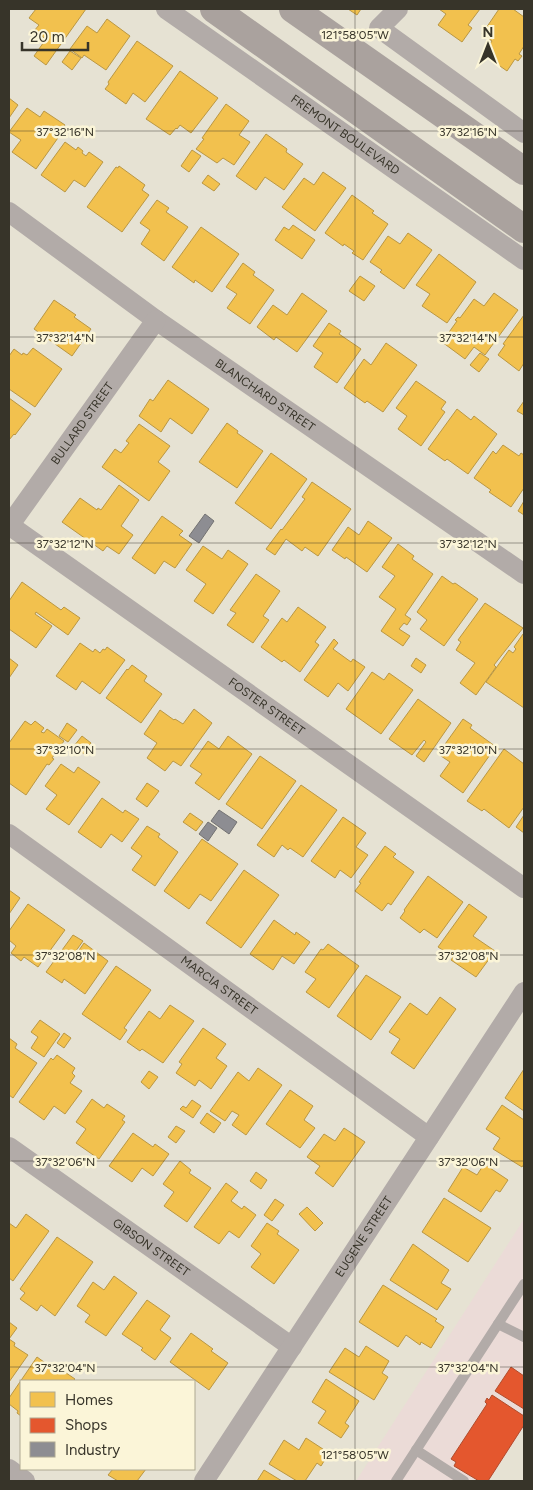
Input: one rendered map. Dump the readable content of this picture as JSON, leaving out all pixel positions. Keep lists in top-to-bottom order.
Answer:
{
  "streets": {
    "street": [
      "FREMONT BOULEVARD",
      "BLANCHARD STREET",
      "BULLARD STREET",
      "FOSTER STREET",
      "MARCIA STREET",
      "EUGENE STREET",
      "GIBSON STREET"
    ]
  },
  "crossings": [
    ["BLANCHARD STREET", "BULLARD STREET"],
    ["BULLARD STREET", "FOSTER STREET"],
    ["MARCIA STREET", "EUGENE STREET"],
    ["EUGENE STREET", "GIBSON STREET"]
  ],
  "legend": ["Homes", "Shops", "Industry"],
  "scale_bar": "20 m",
  "north": "top",
  "coordinates": [
    "121°58'05\"W",
    "37°32'16\"N",
    "37°32'14\"N",
    "37°32'12\"N",
    "37°32'10\"N",
    "37°32'08\"N",
    "37°32'06\"N",
    "37°32'04\"N"
  ]
}
